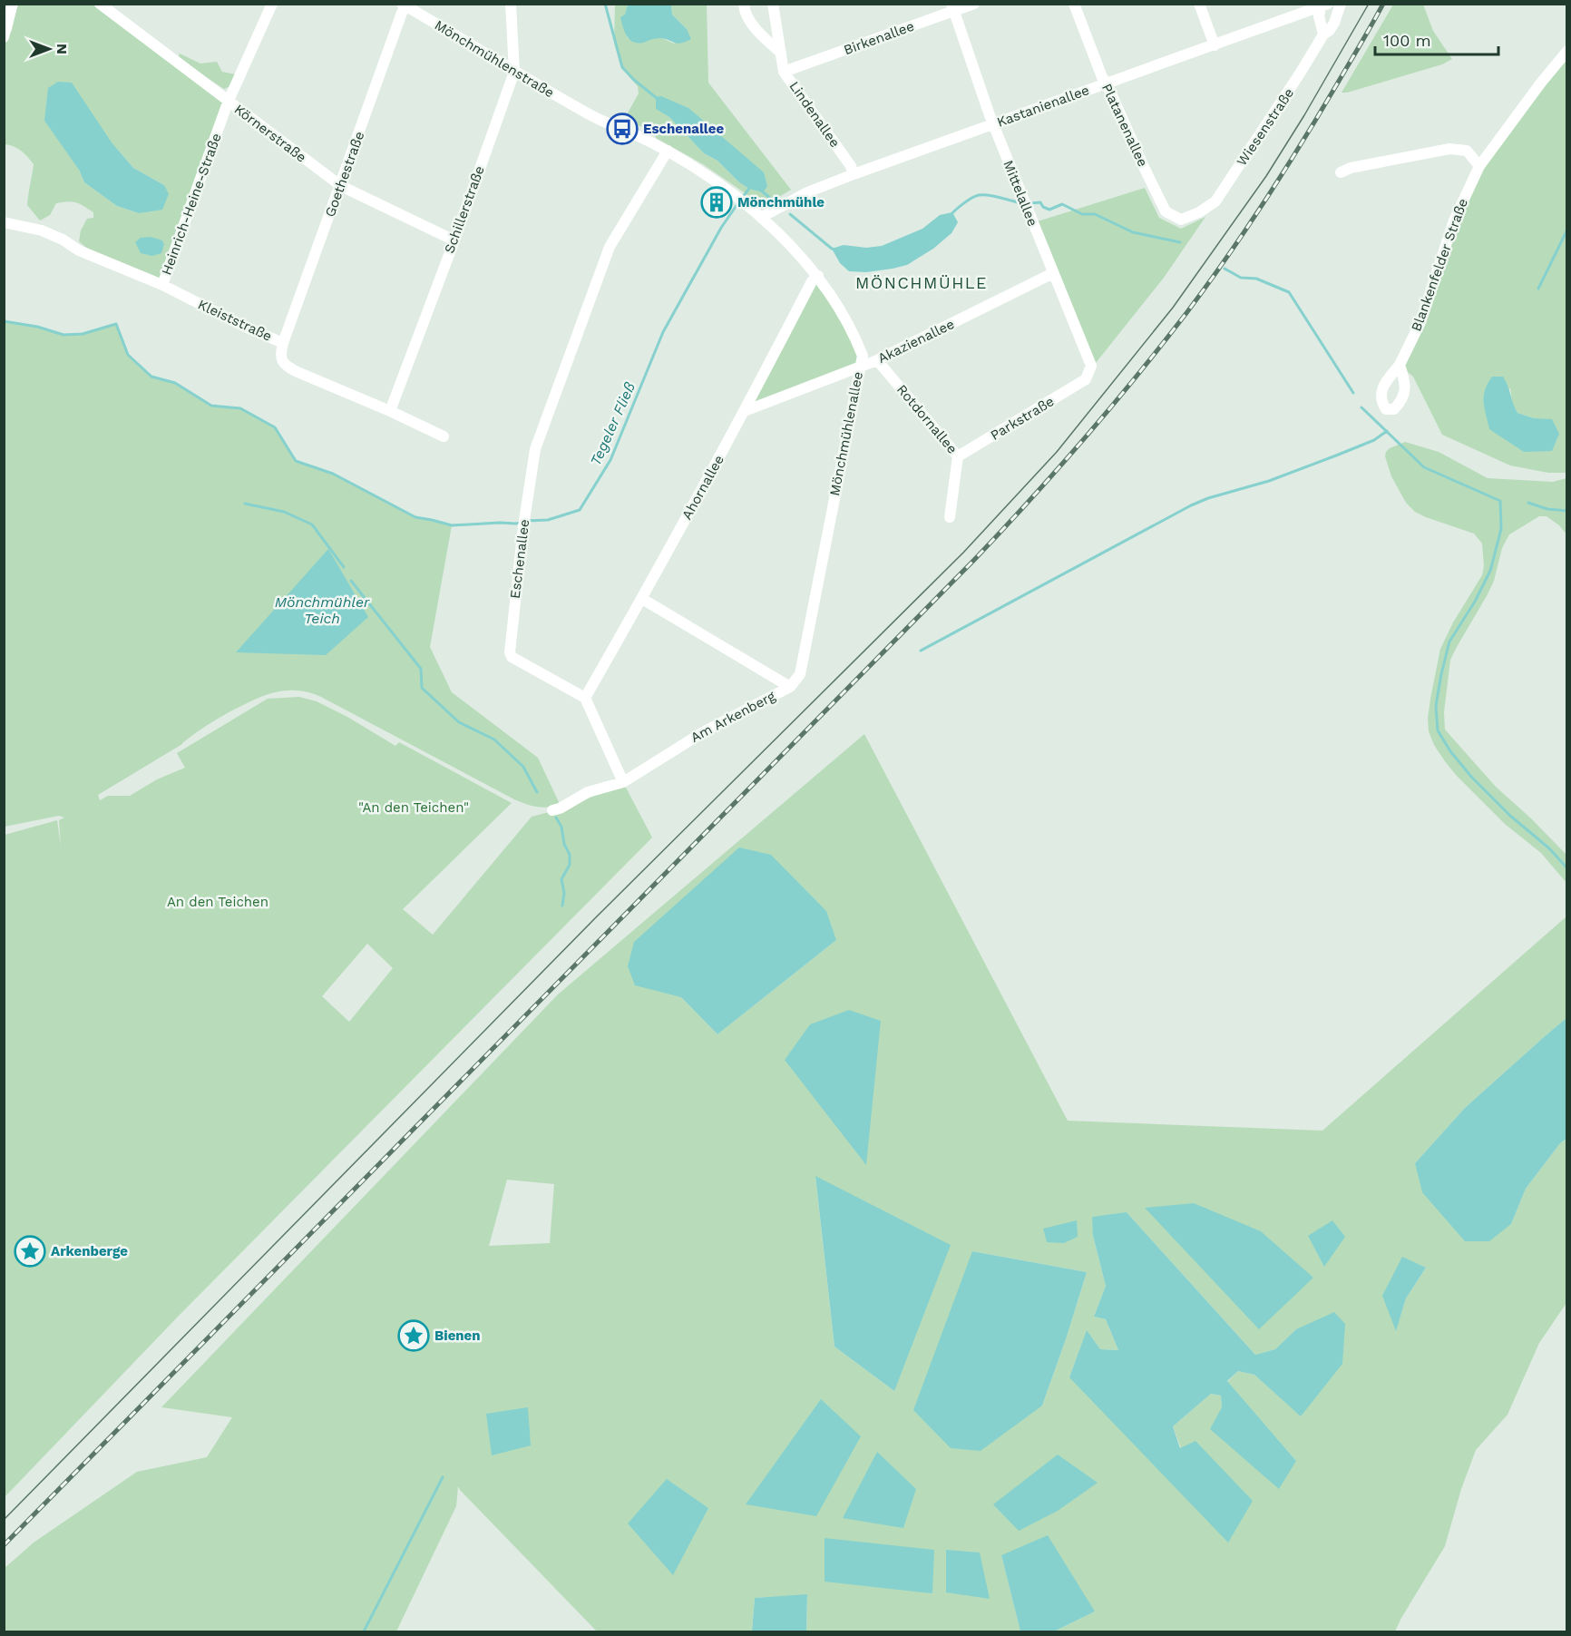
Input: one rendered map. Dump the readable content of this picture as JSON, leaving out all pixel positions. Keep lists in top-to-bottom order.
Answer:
{
  "streets": {
    "street": [
      "Birkenallee",
      "Mönchmühlenstraße",
      "Kastanienallee",
      "Lindenallee",
      "Platanenallee",
      "Wiesenstraße",
      "Körnerstraße",
      "Goethestraße",
      "Mittelallee",
      "Heinrich-Heine-Straße",
      "Schillerstraße",
      "Blankenfelder Straße",
      "Kleiststraße",
      "Akazienallee",
      "Parkstraße",
      "Rotdornallee",
      "Mönchmühlenallee",
      "Ahornallee",
      "Eschenallee",
      "Am Arkenberg"
    ]
  },
  "crossings": [
    ["Birkenallee", "Lindenallee"],
    ["Birkenallee", "Mittelallee"],
    ["Mönchmühlenstraße", "Goethestraße"],
    ["Mönchmühlenstraße", "Schillerstraße"],
    ["Mönchmühlenstraße", "Mönchmühlenallee"],
    ["Kastanienallee", "Lindenallee"],
    ["Kastanienallee", "Platanenallee"],
    ["Kastanienallee", "Mittelallee"],
    ["Kastanienallee", "Mönchmühlenallee"],
    ["Platanenallee", "Wiesenstraße"],
    ["Körnerstraße", "Goethestraße"],
    ["Körnerstraße", "Heinrich-Heine-Straße"],
    ["Körnerstraße", "Schillerstraße"],
    ["Goethestraße", "Kleiststraße"],
    ["Mittelallee", "Akazienallee"],
    ["Mittelallee", "Parkstraße"],
    ["Heinrich-Heine-Straße", "Kleiststraße"],
    ["Schillerstraße", "Kleiststraße"],
    ["Akazienallee", "Rotdornallee"],
    ["Akazienallee", "Mönchmühlenallee"],
    ["Akazienallee", "Ahornallee"],
    ["Parkstraße", "Rotdornallee"],
    ["Mönchmühlenallee", "Ahornallee"],
    ["Mönchmühlenallee", "Eschenallee"],
    ["Mönchmühlenallee", "Am Arkenberg"],
    ["Ahornallee", "Eschenallee"],
    ["Ahornallee", "Am Arkenberg"]
  ],
  "districts": ["MÖNCHMÜHLE"],
  "water": ["Tegeler Fließ", "Mönchmühler Teich"],
  "parks": ["\"An den Teichen\"", "An den Teichen"],
  "places": {
    "bus stop": ["Eschenallee"],
    "building": ["Mönchmühle"],
    "place": ["Arkenberge", "Bienen"]
  },
  "scale_bar": "100 m",
  "north": "right"
}
